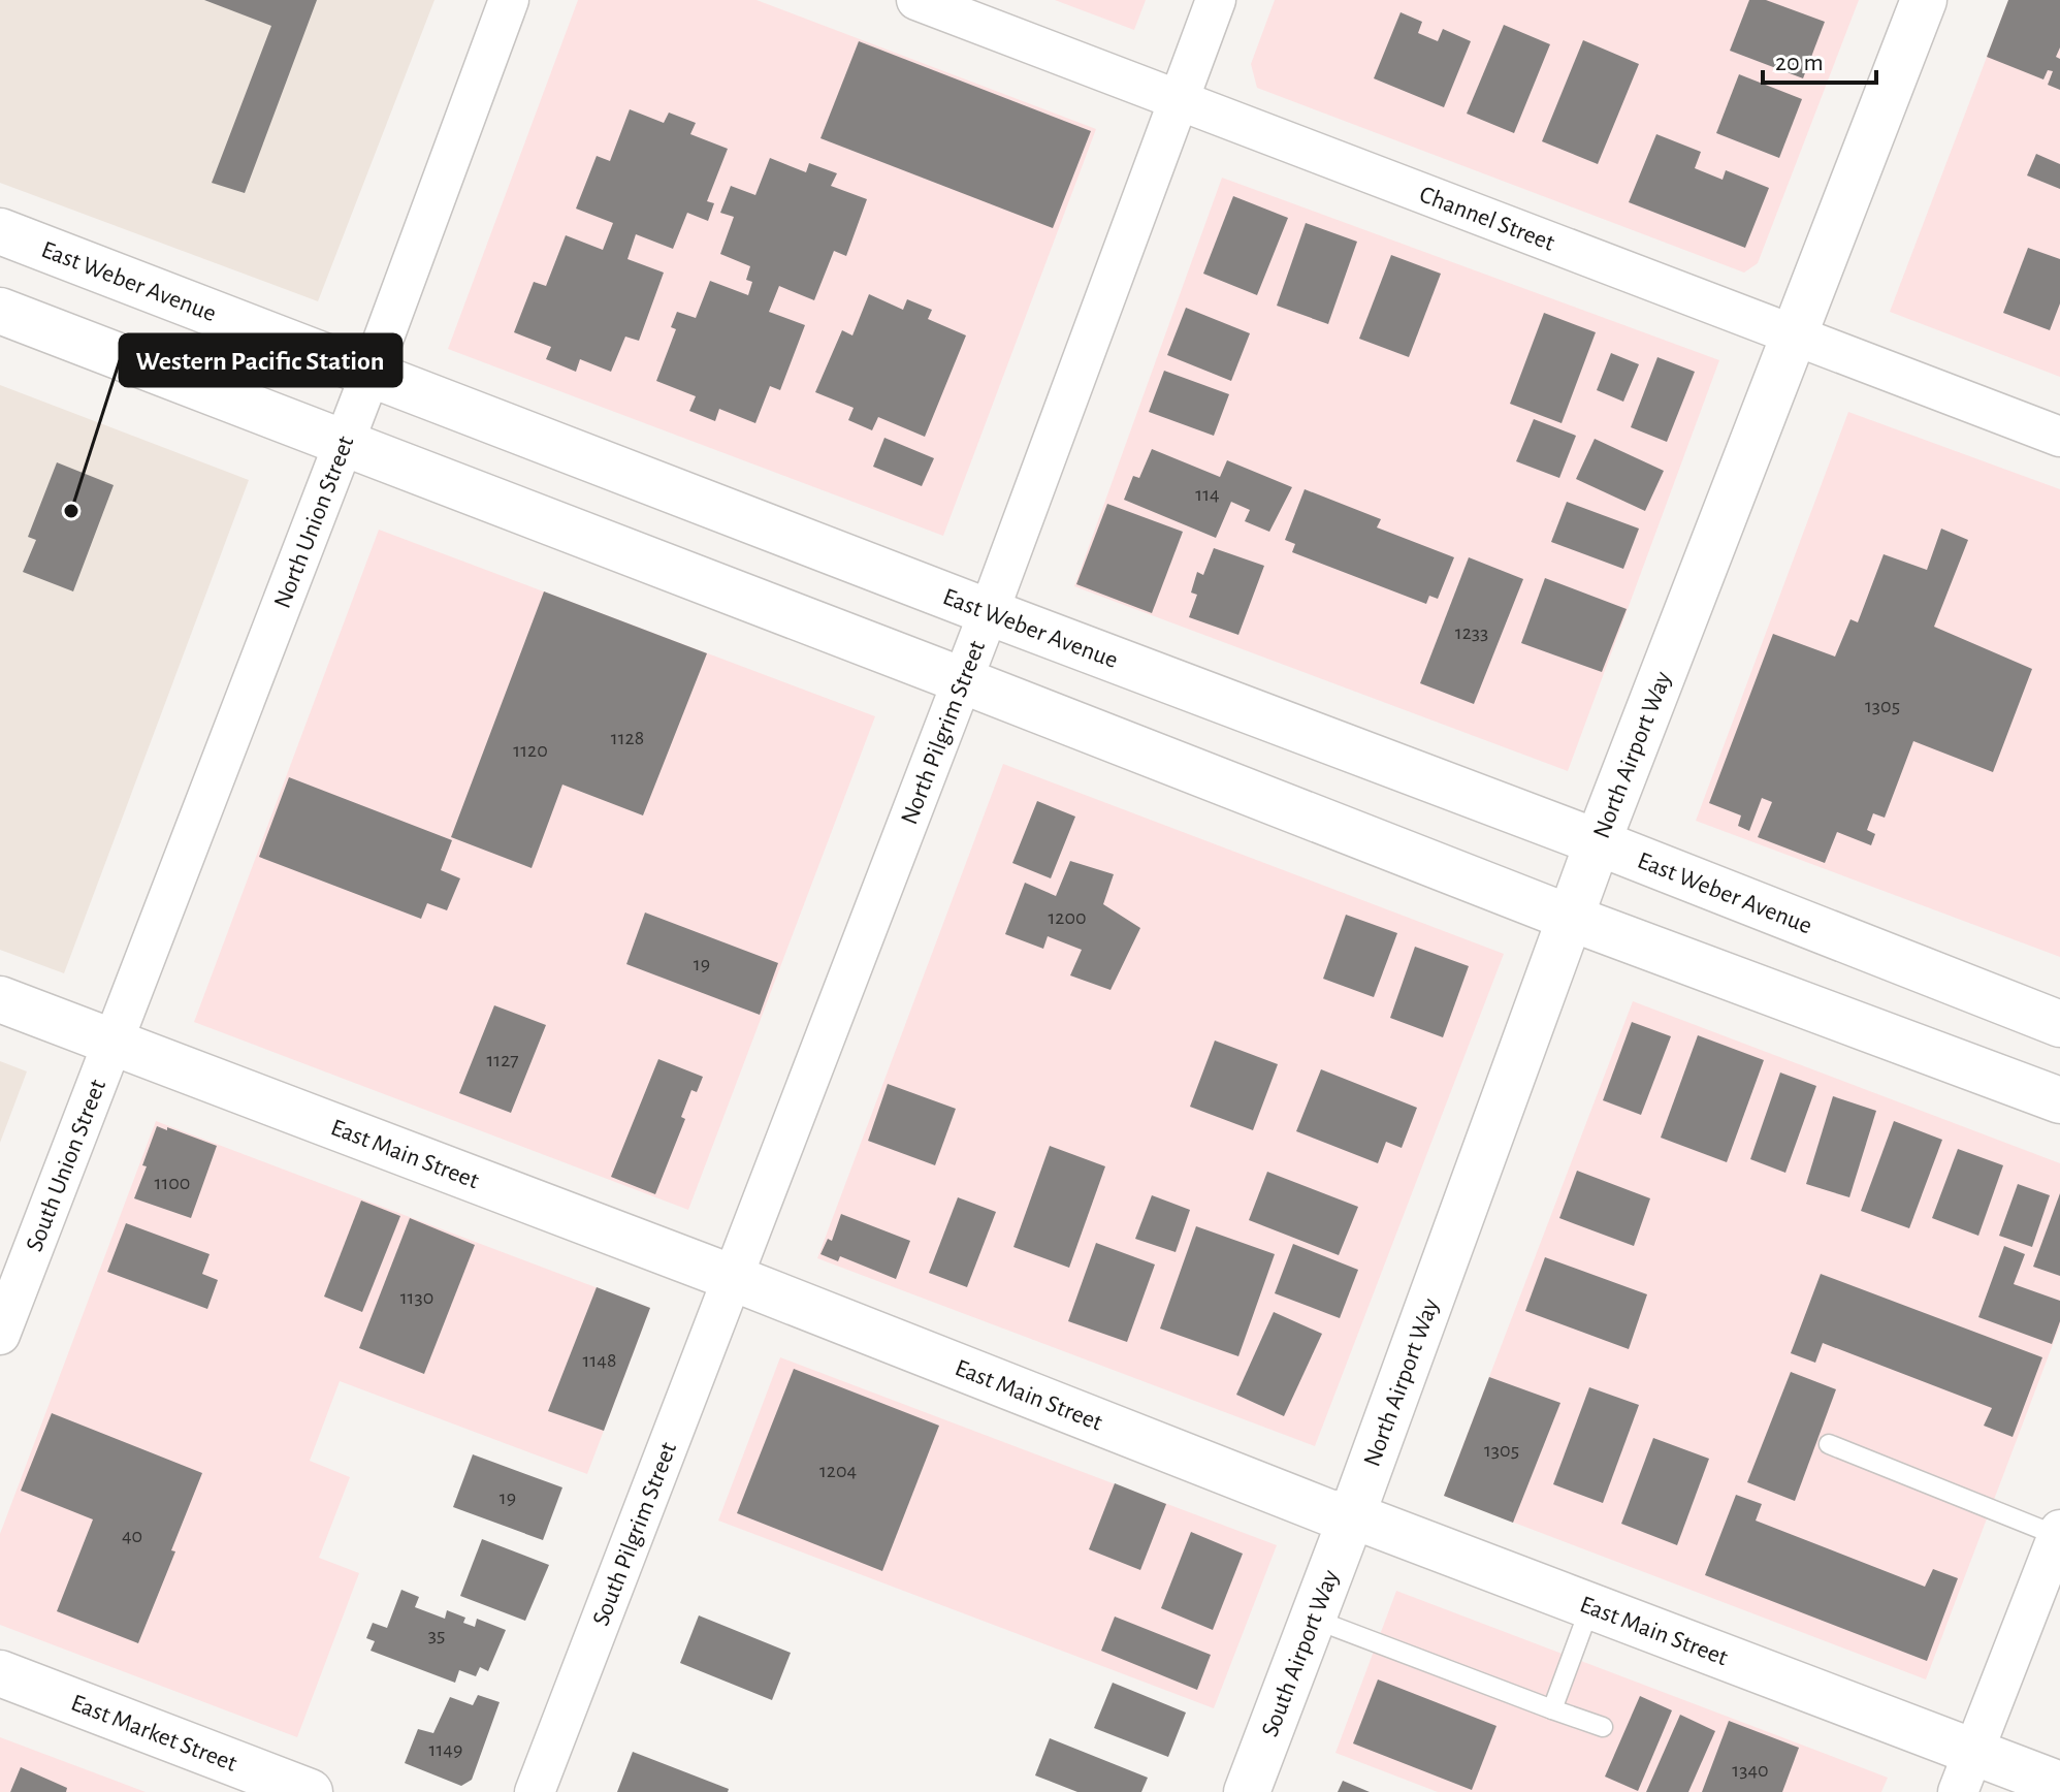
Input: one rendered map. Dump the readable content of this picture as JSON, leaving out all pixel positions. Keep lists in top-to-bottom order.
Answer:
{
  "streets": {
    "main road": [
      "East Weber Avenue",
      "North Airport Way",
      "East Main Street",
      "South Airport Way",
      "East Market Street"
    ],
    "street": [
      "Channel Street",
      "North Union Street",
      "North Pilgrim Street",
      "South Union Street",
      "South Pilgrim Street"
    ]
  },
  "crossings": [
    ["Channel Street", "North Pilgrim Street"],
    ["Channel Street", "North Airport Way"],
    ["East Weber Avenue", "North Union Street"],
    ["East Weber Avenue", "North Pilgrim Street"],
    ["East Weber Avenue", "North Airport Way"],
    ["North Union Street", "East Main Street"],
    ["North Union Street", "South Union Street"],
    ["North Pilgrim Street", "East Main Street"],
    ["North Pilgrim Street", "South Pilgrim Street"],
    ["North Airport Way", "East Main Street"],
    ["North Airport Way", "South Airport Way"],
    ["East Main Street", "South Union Street"],
    ["East Main Street", "South Pilgrim Street"],
    ["East Main Street", "South Airport Way"]
  ],
  "places": ["Western Pacific Station"],
  "house_numbers": [
    "114",
    "1233",
    "1305",
    "1128",
    "1120",
    "1200",
    "19",
    "1127",
    "1100",
    "1130",
    "1148",
    "1305",
    "1204",
    "19",
    "40",
    "35",
    "1149",
    "1340"
  ],
  "scale_bar": "20 m"
}
